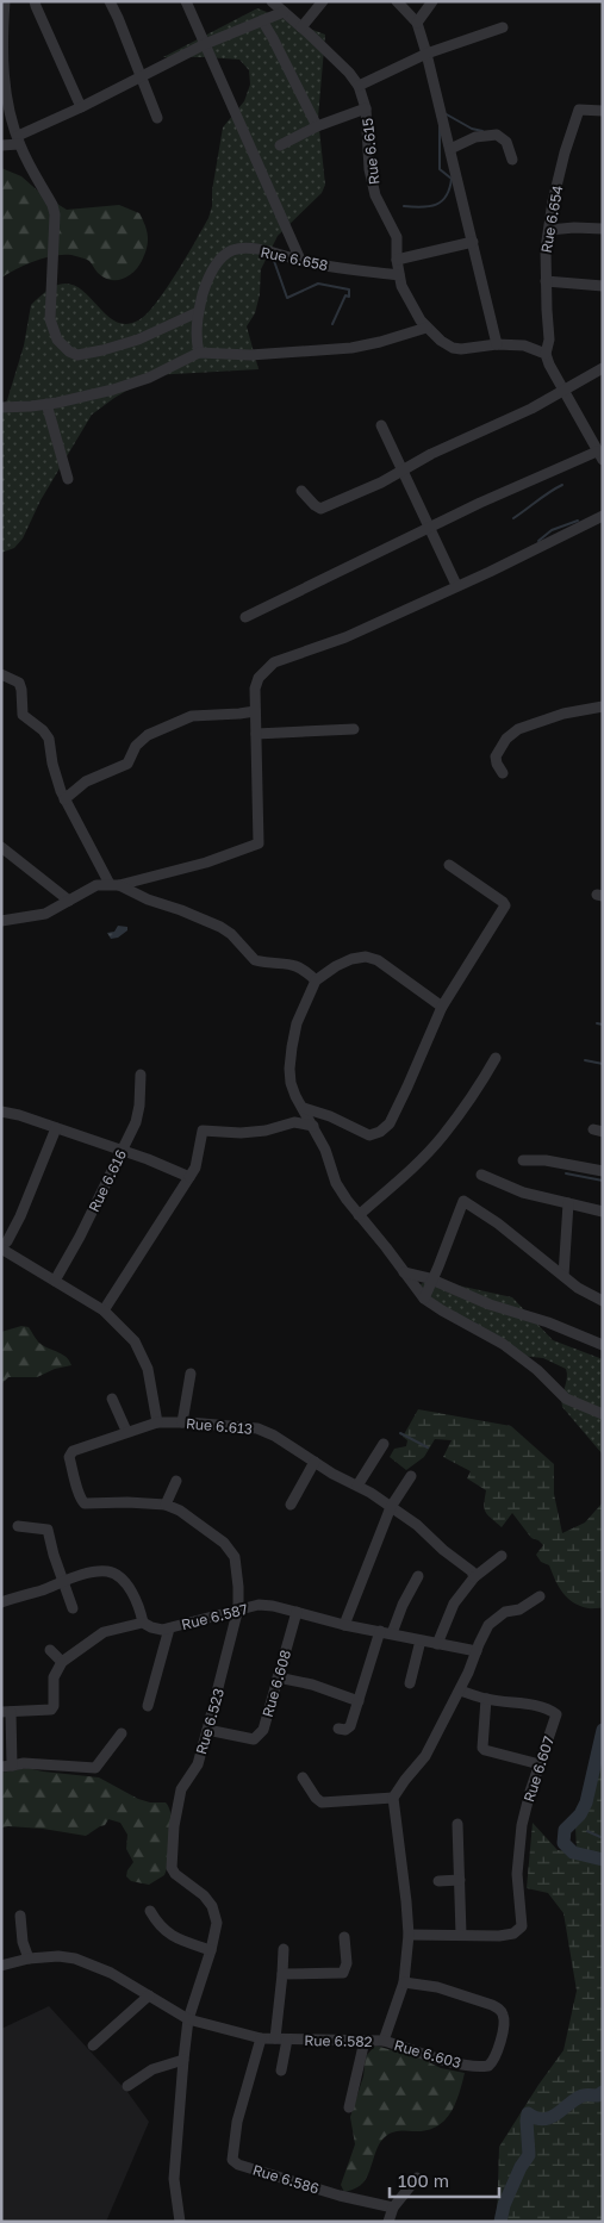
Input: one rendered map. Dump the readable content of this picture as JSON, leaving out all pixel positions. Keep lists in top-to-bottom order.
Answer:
{
  "streets": {
    "street": [
      "Rue 6.615",
      "Rue 6.654",
      "Rue 6.658",
      "Rue 6.616",
      "Rue 6.613",
      "Rue 6.587",
      "Rue 6.608",
      "Rue 6.523",
      "Rue 6.607",
      "Rue 6.582",
      "Rue 6.603",
      "Rue 6.586"
    ]
  },
  "crossings": [
    ["Rue 6.615", "Rue 6.654"],
    ["Rue 6.615", "Rue 6.658"],
    ["Rue 6.613", "Rue 6.523"],
    ["Rue 6.587", "Rue 6.608"],
    ["Rue 6.587", "Rue 6.523"],
    ["Rue 6.608", "Rue 6.523"],
    ["Rue 6.523", "Rue 6.582"],
    ["Rue 6.582", "Rue 6.603"],
    ["Rue 6.582", "Rue 6.586"]
  ],
  "scale_bar": "100 m"
}
